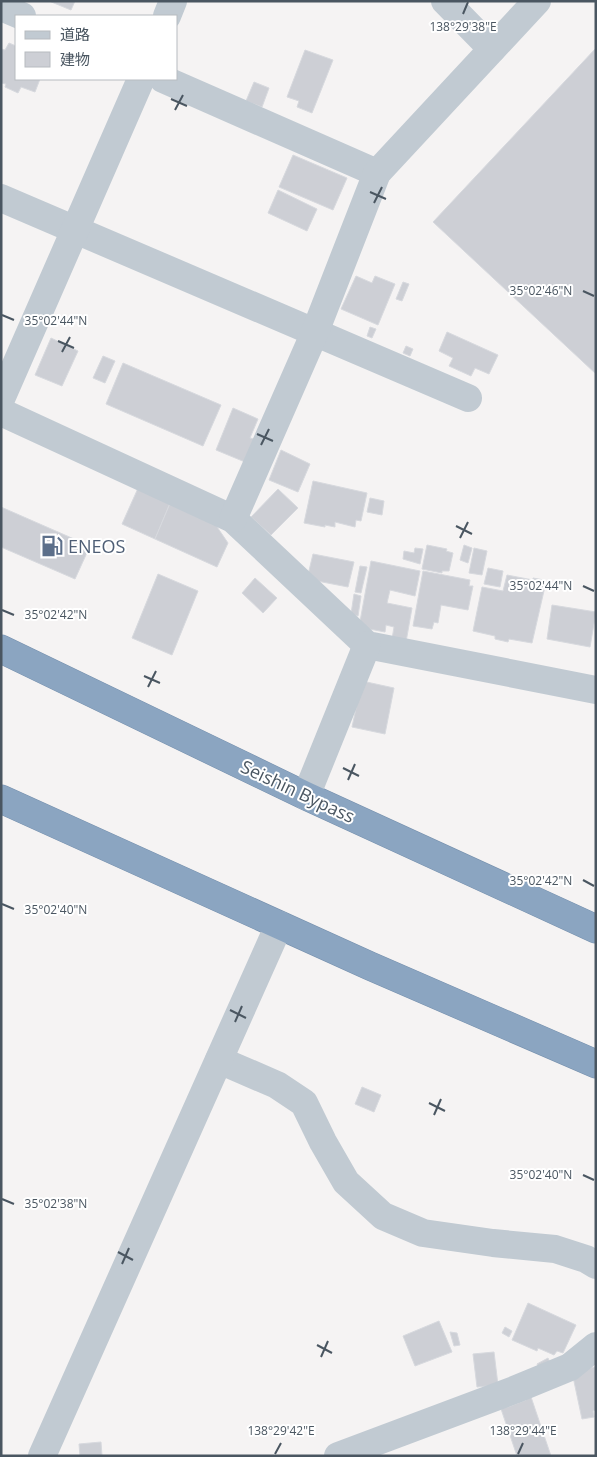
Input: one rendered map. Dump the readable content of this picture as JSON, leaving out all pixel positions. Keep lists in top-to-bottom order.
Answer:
{
  "streets": {
    "highway": ["Seishin Bypass"]
  },
  "places": {
    "fuel station": ["ENEOS"]
  },
  "legend": ["道路", "建物"],
  "coordinates": [
    "138°29'38\"E",
    "35°02'46\"N",
    "35°02'44\"N",
    "35°02'42\"N",
    "35°02'40\"N",
    "35°02'38\"N",
    "138°29'42\"E",
    "138°29'44\"E"
  ]
}
